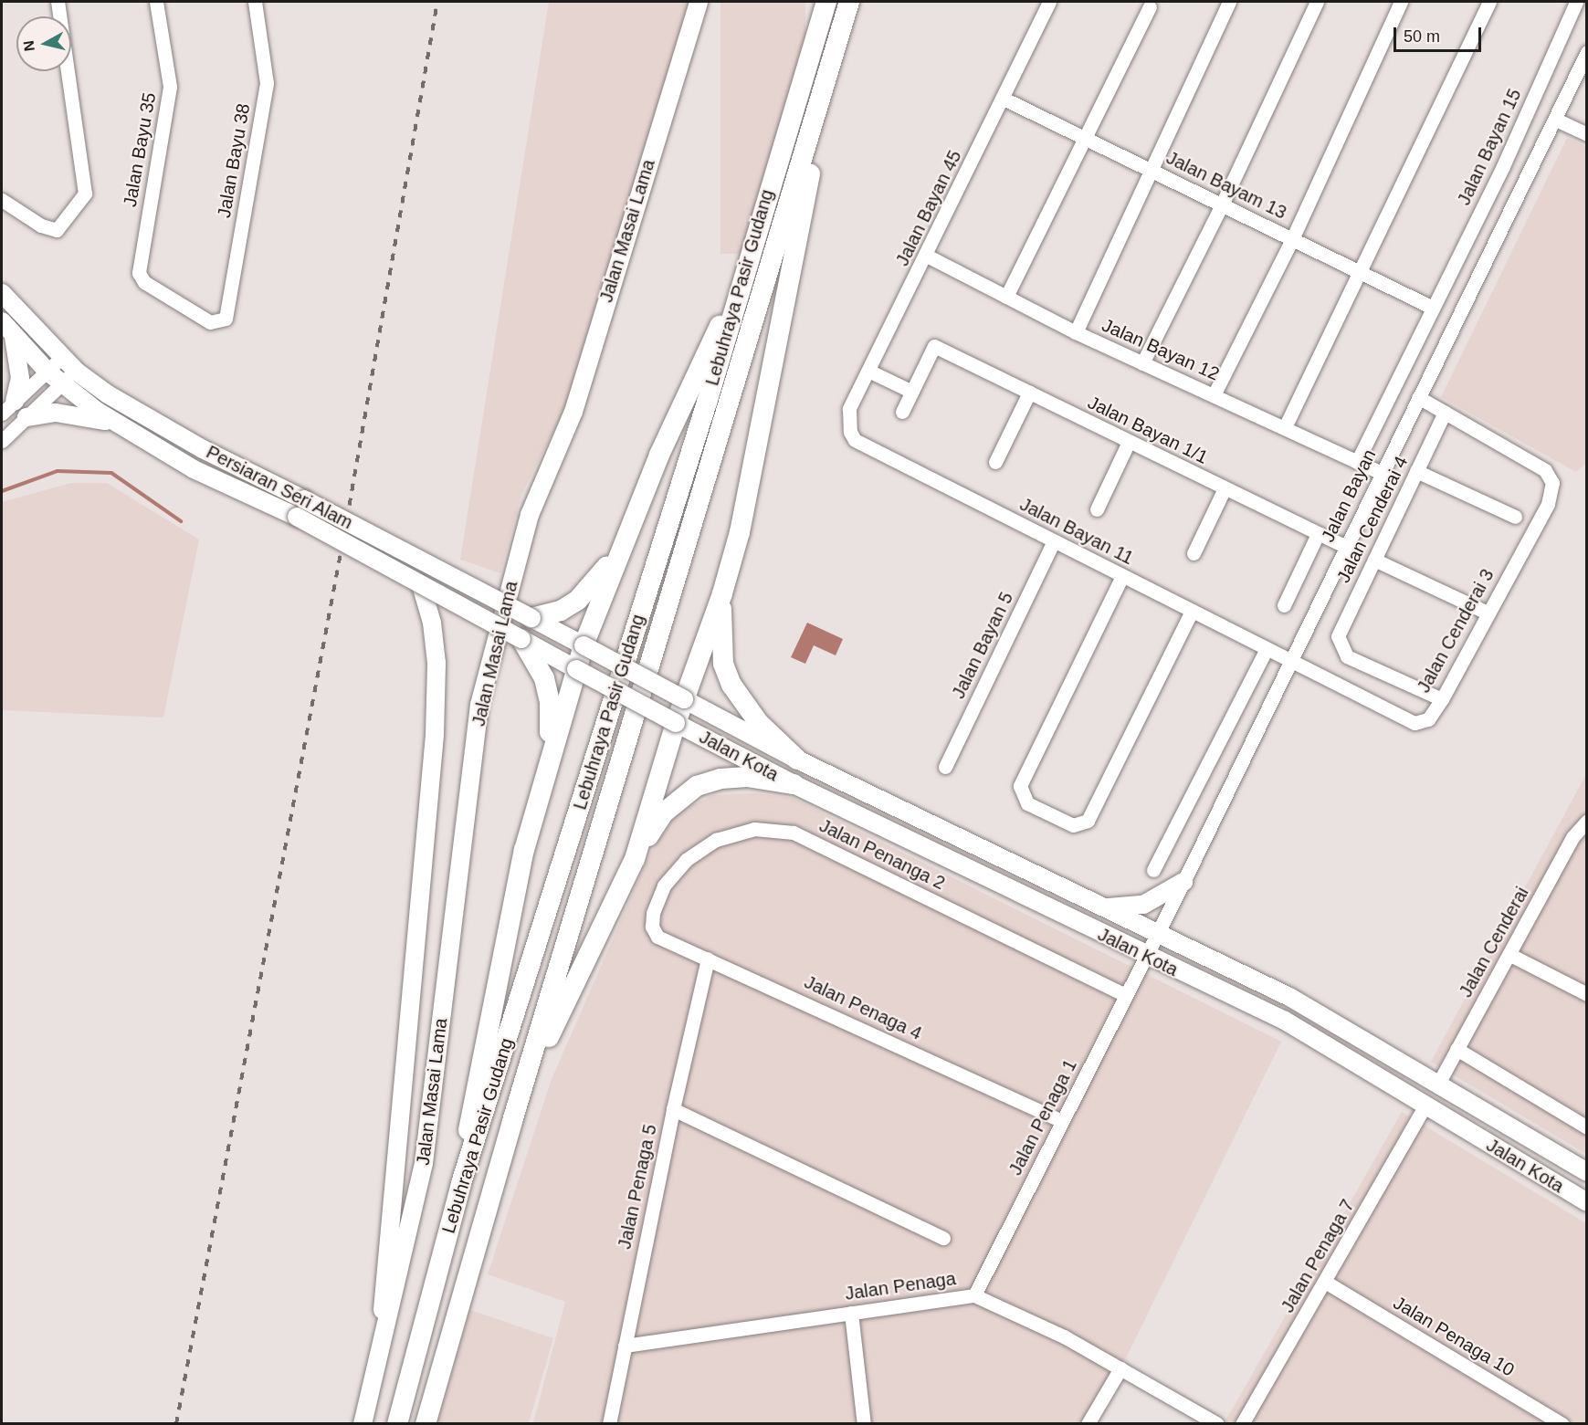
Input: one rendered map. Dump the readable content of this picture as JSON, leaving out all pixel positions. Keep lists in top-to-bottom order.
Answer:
{
  "streets": {
    "highway": ["Lebuhraya Pasir Gudang"],
    "main road": ["Jalan Masai Lama", "Persiaran Seri Alam", "Jalan Kota"],
    "street": [
      "Jalan Bayan 15",
      "Jalan Bayu 35",
      "Jalan Bayu 38",
      "Jalan Bayam 13",
      "Jalan Bayan 45",
      "Jalan Bayan 12",
      "Jalan Bayan 1/1",
      "Jalan Bayan",
      "Jalan Cenderai 4",
      "Jalan Bayan 11",
      "Jalan Cenderai 3",
      "Jalan Bayan 5",
      "Jalan Penanga 2",
      "Jalan Cenderai",
      "Jalan Penaga 4",
      "Jalan Penaga 1",
      "Jalan Penaga 5",
      "Jalan Penaga 7",
      "Jalan Penaga",
      "Jalan Penaga 10"
    ]
  },
  "crossings": [
    ["Jalan Bayan 15", "Jalan Bayam 13"],
    ["Jalan Bayan 15", "Jalan Bayan 12"],
    ["Jalan Bayu 35", "Jalan Bayu 38"],
    ["Jalan Bayam 13", "Jalan Bayan 45"],
    ["Jalan Bayan 45", "Jalan Bayan 12"],
    ["Jalan Bayan 45", "Jalan Bayan 11"],
    ["Jalan Bayan 12", "Jalan Bayan"],
    ["Jalan Bayan 1/1", "Jalan Bayan"],
    ["Persiaran Seri Alam", "Jalan Kota"],
    ["Jalan Bayan", "Jalan Bayan 11"],
    ["Jalan Bayan", "Jalan Cenderai 3"],
    ["Jalan Bayan", "Jalan Kota"],
    ["Jalan Bayan", "Jalan Penaga 1"],
    ["Jalan Cenderai 4", "Jalan Cenderai 3"],
    ["Jalan Bayan 11", "Jalan Cenderai 3"],
    ["Jalan Bayan 11", "Jalan Bayan 5"],
    ["Jalan Kota", "Jalan Cenderai"],
    ["Jalan Kota", "Jalan Penaga 1"],
    ["Jalan Kota", "Jalan Penaga 7"],
    ["Jalan Penanga 2", "Jalan Penaga 4"],
    ["Jalan Penanga 2", "Jalan Penaga 1"],
    ["Jalan Penaga 4", "Jalan Penaga 1"],
    ["Jalan Penaga 4", "Jalan Penaga 5"],
    ["Jalan Penaga 1", "Jalan Penaga"],
    ["Jalan Penaga 5", "Jalan Penaga"],
    ["Jalan Penaga 7", "Jalan Penaga 10"]
  ],
  "scale_bar": "50 m",
  "north": "left"
}
